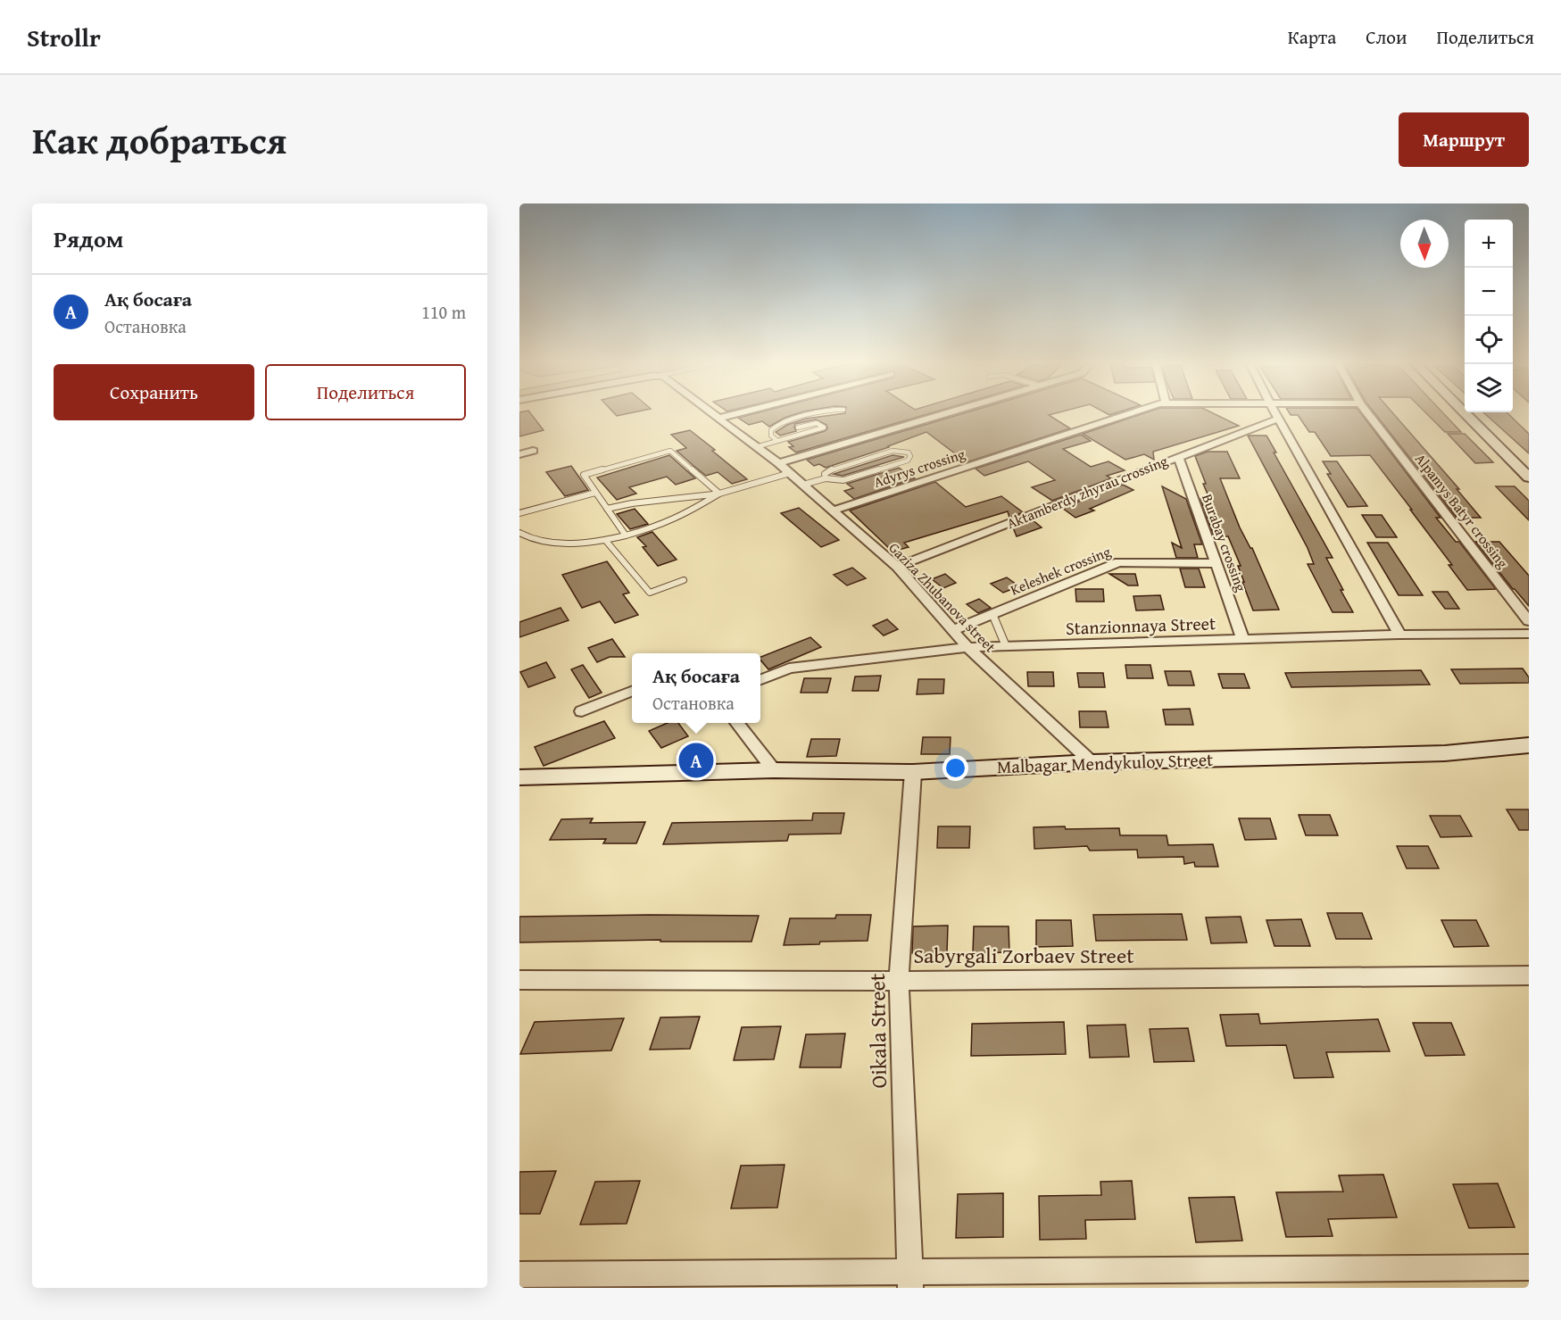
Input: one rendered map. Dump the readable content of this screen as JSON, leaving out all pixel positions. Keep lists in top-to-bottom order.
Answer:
{
  "streets": {
    "main road": ["Malbagar Mendykulov Street"],
    "street": [
      "Adyrys crossing",
      "Aktamberdy zhyrau crossing",
      "Alpamys Batyr crossing",
      "Burabay crossing",
      "Keleshek crossing",
      "Gaziza Zhubanova street",
      "Stanzionnaya Street",
      "Sabyrgali Zorbaev Street",
      "Oikala Street"
    ]
  },
  "crossings": [
    ["Adyrys crossing", "Gaziza Zhubanova street"],
    ["Aktamberdy zhyrau crossing", "Burabay crossing"],
    ["Aktamberdy zhyrau crossing", "Gaziza Zhubanova street"],
    ["Burabay crossing", "Keleshek crossing"],
    ["Burabay crossing", "Stanzionnaya Street"],
    ["Keleshek crossing", "Gaziza Zhubanova street"],
    ["Gaziza Zhubanova street", "Stanzionnaya Street"],
    ["Gaziza Zhubanova street", "Malbagar Mendykulov Street"],
    ["Malbagar Mendykulov Street", "Oikala Street"],
    ["Sabyrgali Zorbaev Street", "Oikala Street"]
  ],
  "north": "bottom",
  "page": {
    "header": "Strollr",
    "nav": ["Карта", "Слои", "Поделиться"],
    "title": "Как добраться",
    "buttons": [
      "Маршрут",
      ["Сохранить", "Поделиться"]
    ],
    "heading": "Рядом",
    "map_buttons": ["+", "−"],
    "list": [
      {
        "mark": "A",
        "name": "Ақ босаға",
        "note": "Остановка",
        "value": "110 m"
      }
    ],
    "popup": ["Ақ босаға", "Остановка"],
    "pins": "A"
  }
}
